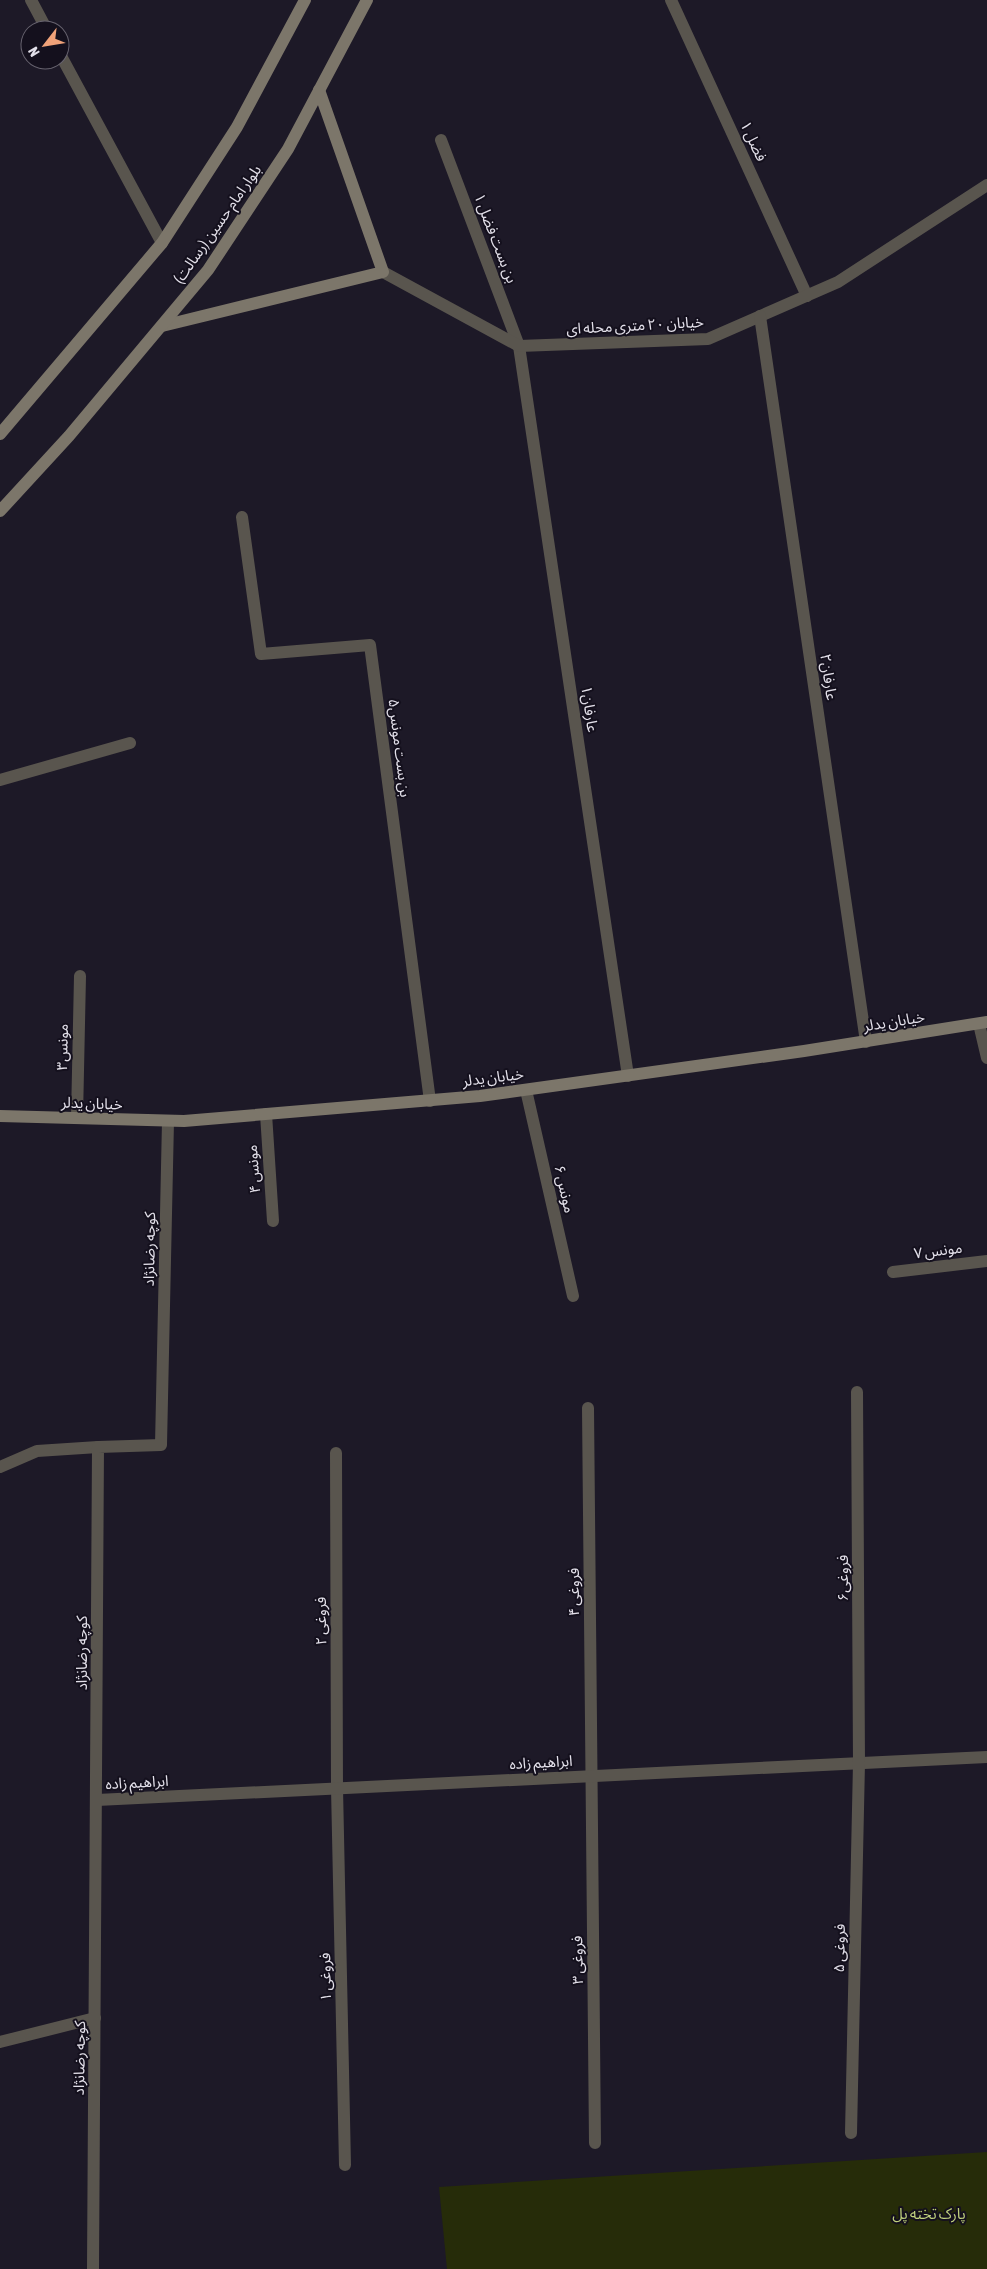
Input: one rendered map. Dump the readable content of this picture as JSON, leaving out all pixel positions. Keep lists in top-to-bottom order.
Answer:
{
  "streets": {
    "street": [
      "فضل ۱",
      "بلوار امام حسین (رسالت)",
      "بن بست فضل ۱",
      "خیابان ۲۰ متری محله ای",
      "عارفان۲",
      "عارفان۱",
      "بن بست مونس۵",
      "خیابان یدلر",
      "مونس۳",
      "مونس ۴",
      "مونس ۶",
      "کوچه رضانژاد",
      "مونس ۷",
      "فروغی۶",
      "فروغی ۴",
      "فروغی ۲",
      "ابراهیم زاده",
      "فروغی ۵",
      "فروغی ۳",
      "فروغی ۱"
    ]
  },
  "crossings": [
    ["فضل ۱", "خیابان ۲۰ متری محله ای"],
    ["بن بست فضل ۱", "خیابان ۲۰ متری محله ای"],
    ["بن بست فضل ۱", "عارفان۱"],
    ["خیابان ۲۰ متری محله ای", "عارفان۲"],
    ["خیابان ۲۰ متری محله ای", "عارفان۱"],
    ["عارفان۲", "خیابان یدلر"],
    ["عارفان۱", "خیابان یدلر"],
    ["بن بست مونس۵", "خیابان یدلر"],
    ["خیابان یدلر", "مونس۳"],
    ["خیابان یدلر", "مونس ۴"],
    ["خیابان یدلر", "مونس ۶"],
    ["خیابان یدلر", "کوچه رضانژاد"],
    ["کوچه رضانژاد", "ابراهیم زاده"],
    ["فروغی۶", "ابراهیم زاده"],
    ["فروغی۶", "فروغی ۵"],
    ["فروغی ۴", "ابراهیم زاده"],
    ["فروغی ۴", "فروغی ۳"],
    ["فروغی ۲", "ابراهیم زاده"],
    ["فروغی ۲", "فروغی ۱"],
    ["ابراهیم زاده", "فروغی ۵"],
    ["ابراهیم زاده", "فروغی ۳"],
    ["ابراهیم زاده", "فروغی ۱"]
  ],
  "parks": ["پارک تخته پل"],
  "north": "bottom left"
}
